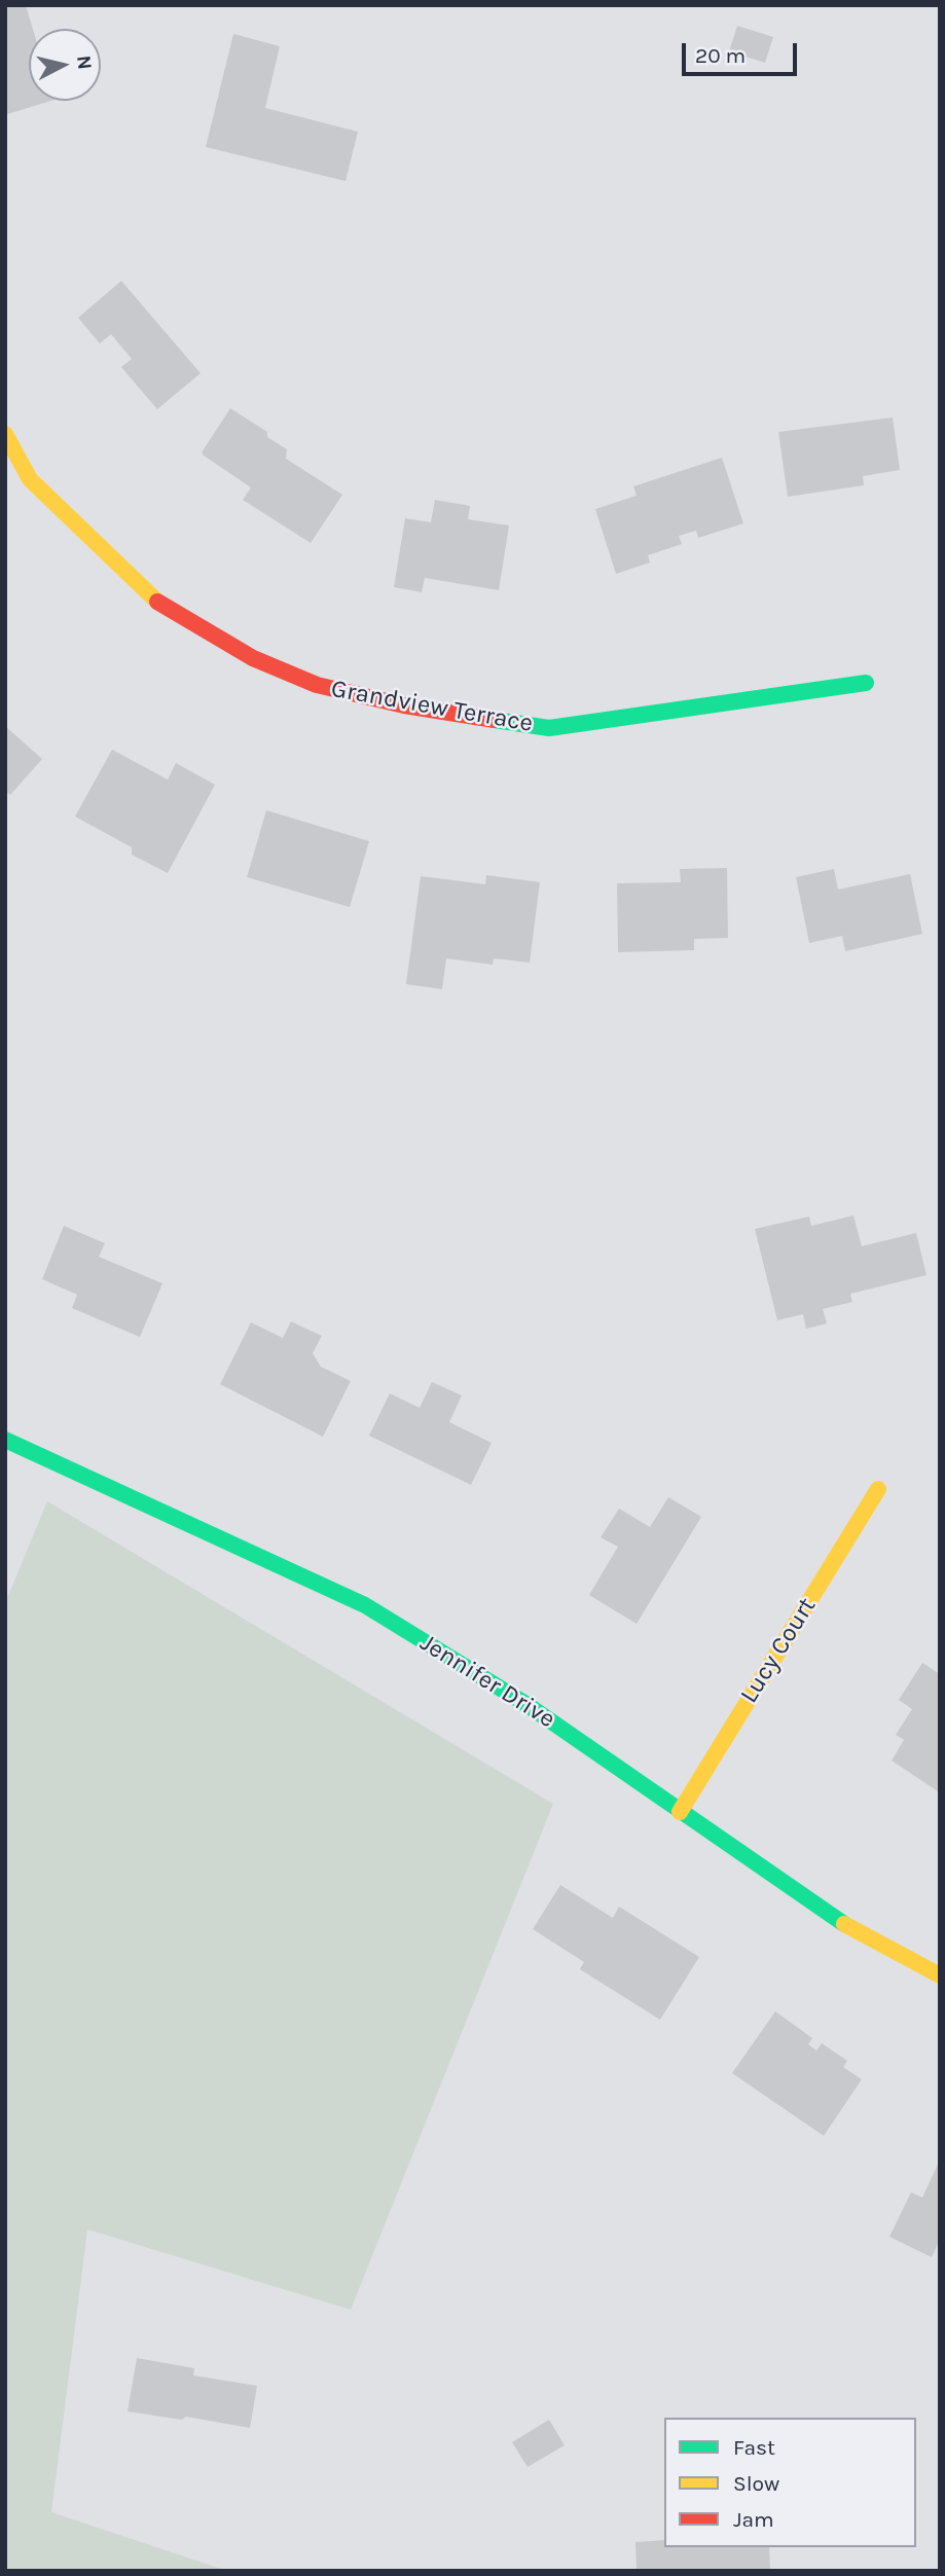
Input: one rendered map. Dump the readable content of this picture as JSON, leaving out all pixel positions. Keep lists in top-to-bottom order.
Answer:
{
  "streets": {
    "street": ["Grandview Terrace", "Lucy Court", "Jennifer Drive"]
  },
  "crossings": [
    ["Lucy Court", "Jennifer Drive"]
  ],
  "legend": ["Fast", "Slow", "Jam"],
  "scale_bar": "20 m",
  "north": "right"
}
